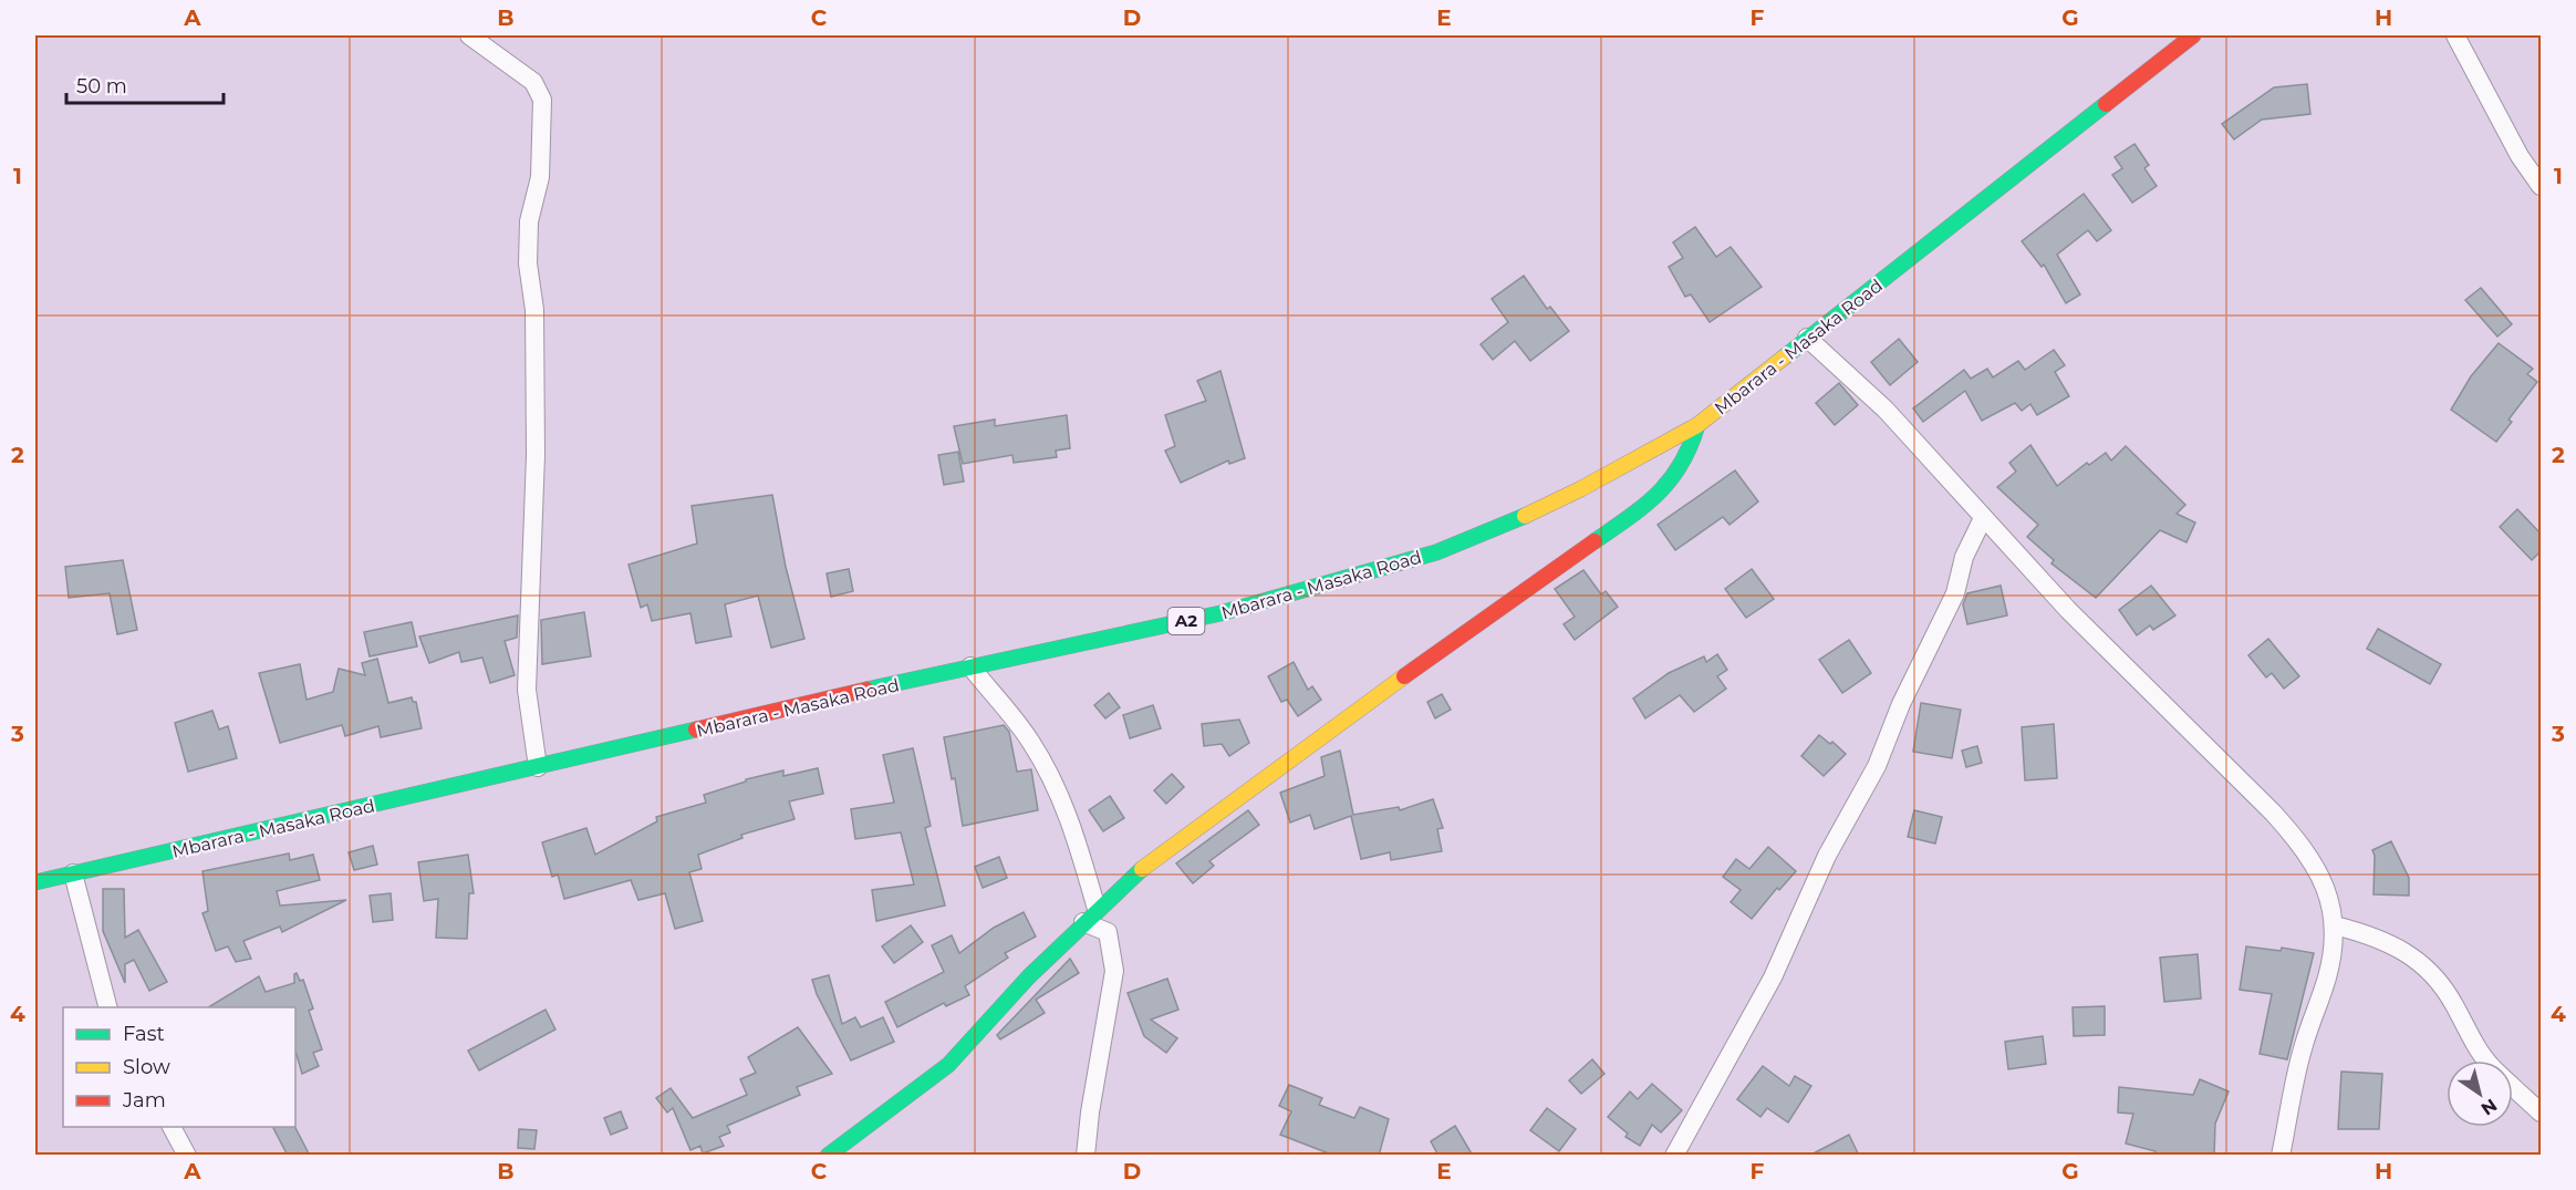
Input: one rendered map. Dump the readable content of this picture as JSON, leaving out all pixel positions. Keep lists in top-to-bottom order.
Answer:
{
  "streets": {
    "main road": ["Mbarara - Masaka Road", "A2"]
  },
  "legend": ["Fast", "Slow", "Jam"],
  "scale_bar": "50 m",
  "north": "bottom right",
  "grid": {
    "columns": [
      "A",
      "B",
      "C",
      "D",
      "E",
      "F",
      "G",
      "H"
    ],
    "rows": [
      "1",
      "2",
      "3",
      "4"
    ]
  }
}
